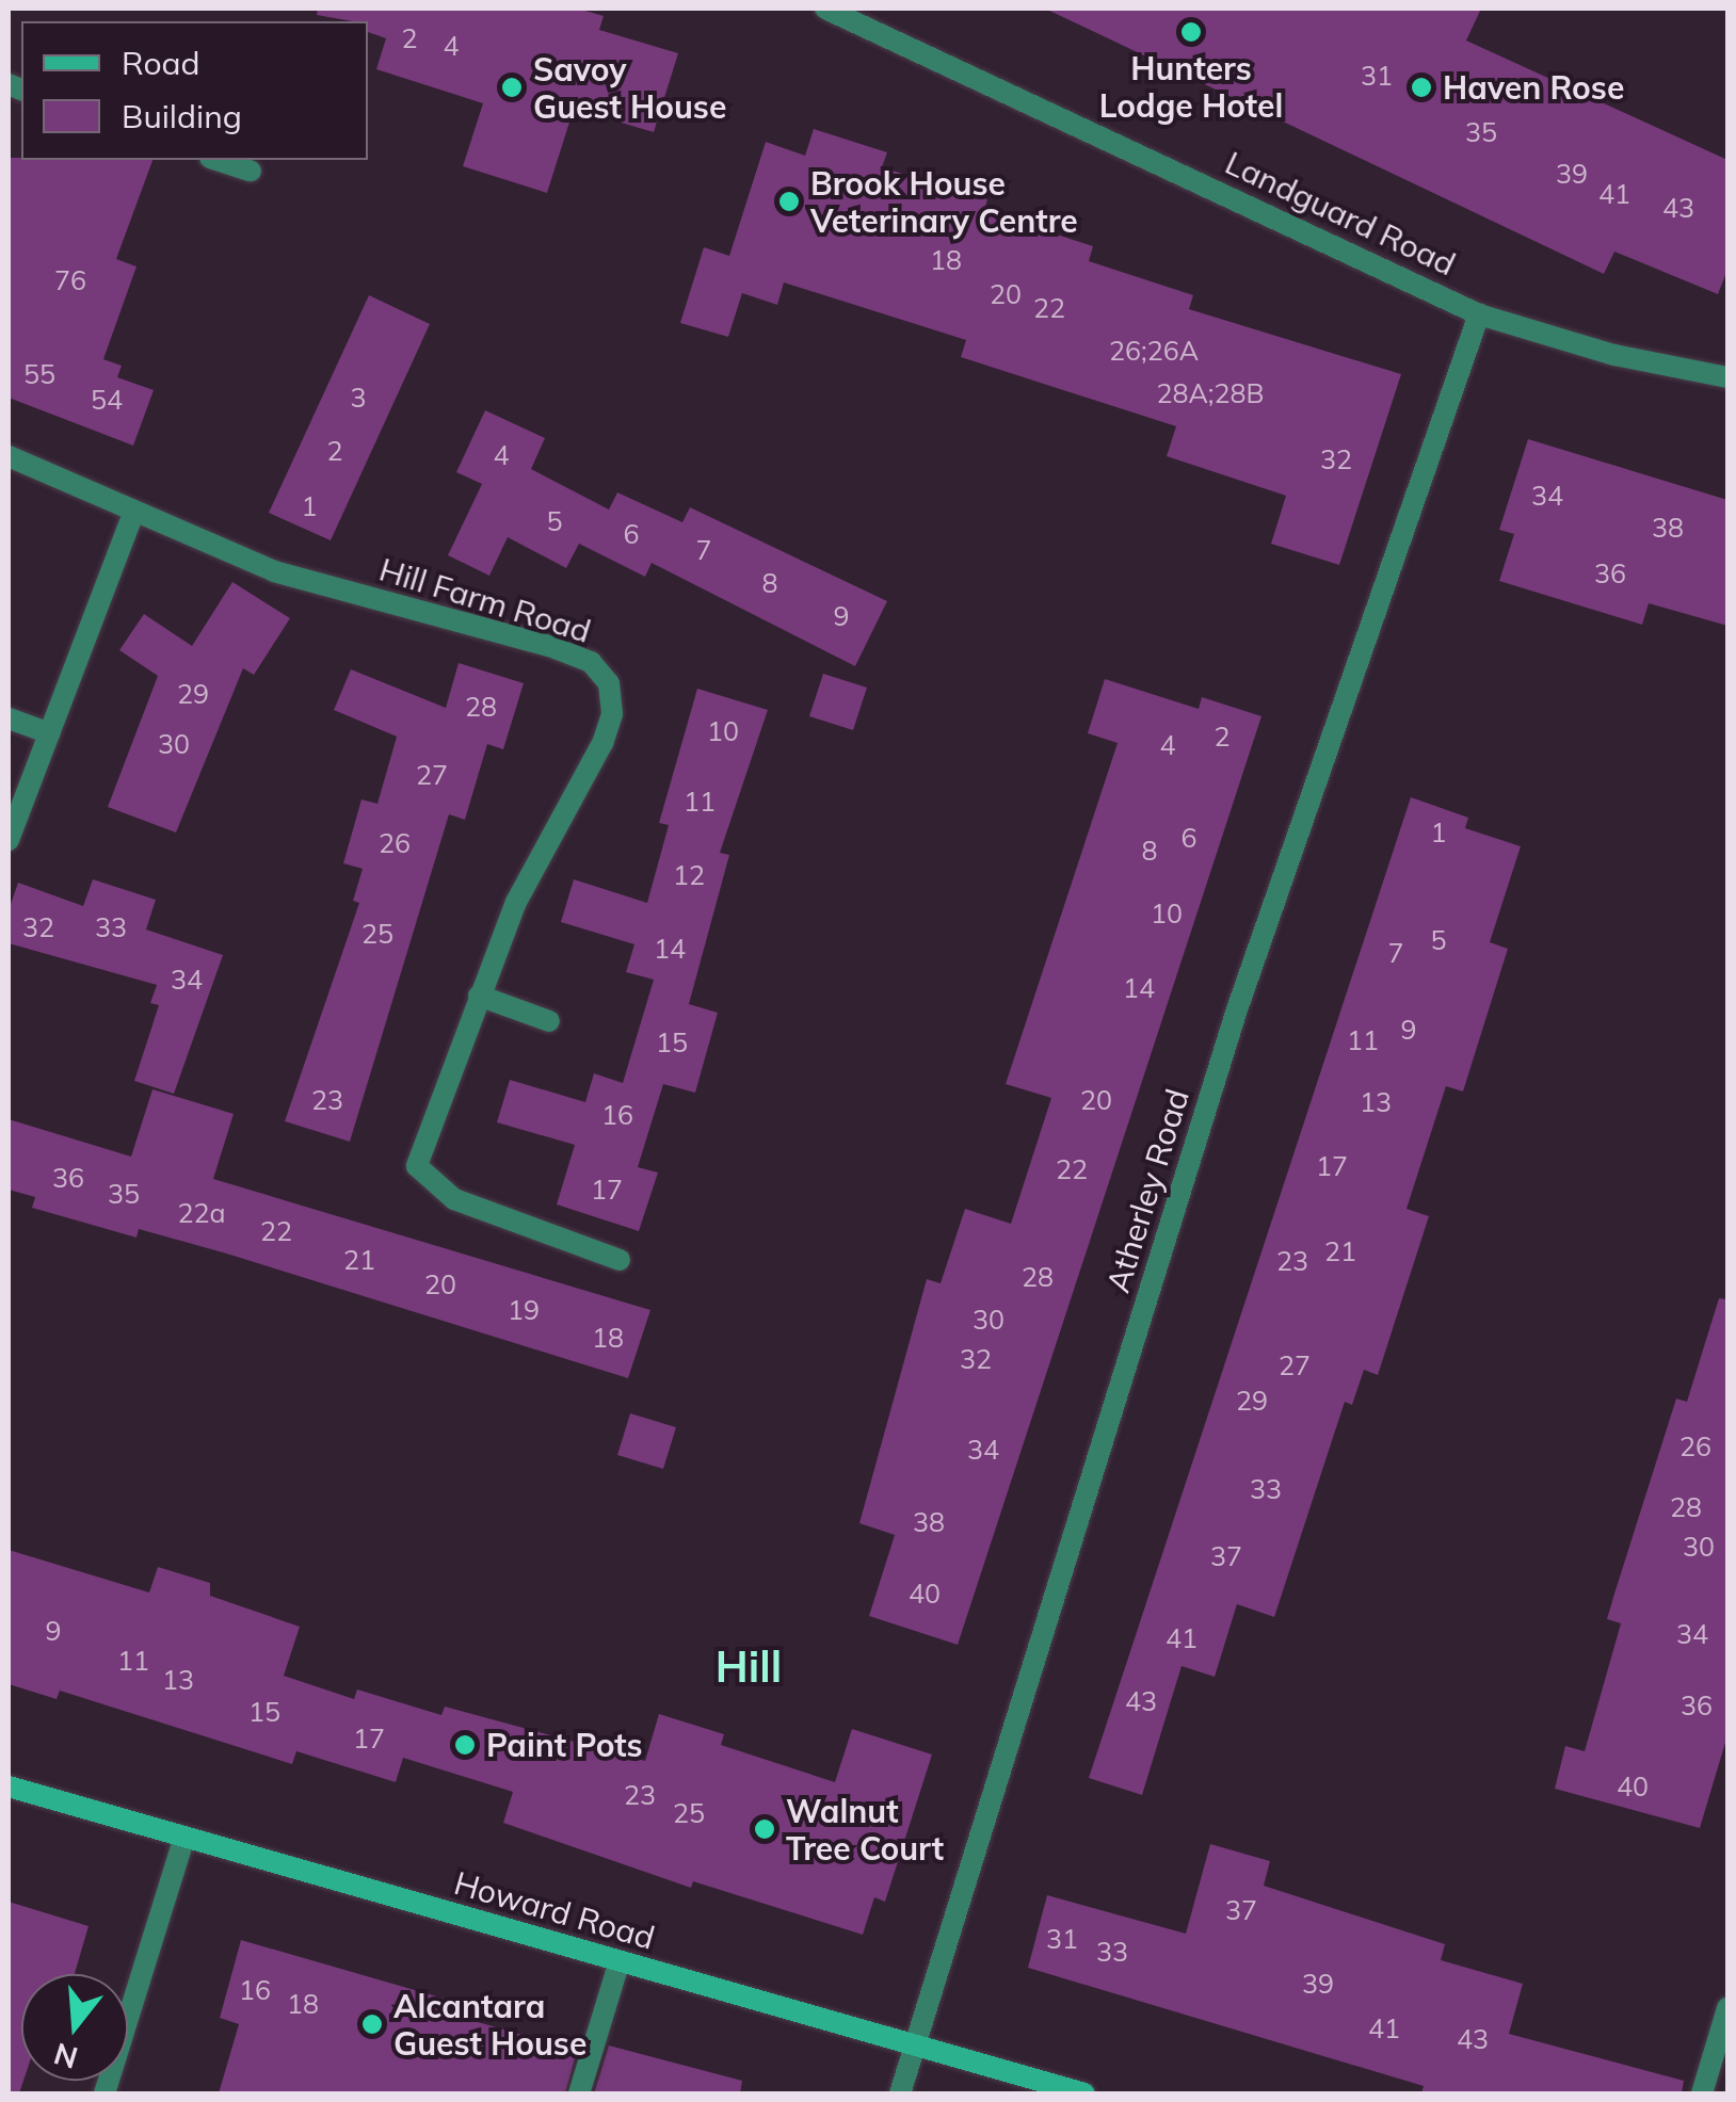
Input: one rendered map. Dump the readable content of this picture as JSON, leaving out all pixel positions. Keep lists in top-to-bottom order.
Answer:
{
  "streets": {
    "street": [
      "Landguard Road",
      "Hill Farm Road",
      "Atherley Road",
      "Howard Road"
    ]
  },
  "crossings": [
    ["Landguard Road", "Atherley Road"],
    ["Atherley Road", "Howard Road"]
  ],
  "districts": ["Hill"],
  "places": [
    "Hunters Lodge Hotel",
    "Savoy Guest House",
    "Haven Rose",
    "Brook House Veterinary Centre",
    "Paint Pots",
    "Walnut Tree Court",
    "Alcantara Guest House"
  ],
  "house_numbers": [
    "2",
    "4",
    "31",
    "35",
    "39",
    "41",
    "43",
    "18",
    "76",
    "20",
    "22",
    "26;26A",
    "55",
    "28A;28B",
    "3",
    "54",
    "2",
    "4",
    "32",
    "34",
    "1",
    "5",
    "38",
    "6",
    "7",
    "36",
    "8",
    "9",
    "29",
    "28",
    "10",
    "2",
    "30",
    "4",
    "27",
    "11",
    "1",
    "6",
    "26",
    "8",
    "12",
    "10",
    "32",
    "33",
    "25",
    "5",
    "14",
    "7",
    "34",
    "14",
    "9",
    "11",
    "15",
    "23",
    "20",
    "13",
    "16",
    "17",
    "22",
    "36",
    "17",
    "35",
    "22a",
    "22",
    "21",
    "21",
    "23",
    "28",
    "20",
    "19",
    "30",
    "18",
    "32",
    "27",
    "29",
    "26",
    "34",
    "33",
    "28",
    "38",
    "30",
    "37",
    "40",
    "9",
    "34",
    "41",
    "11",
    "13",
    "43",
    "36",
    "15",
    "17",
    "40",
    "23",
    "25",
    "37",
    "31",
    "33",
    "39",
    "16",
    "18",
    "41",
    "43"
  ],
  "legend": ["Road", "Building"],
  "north": "bottom"
}
